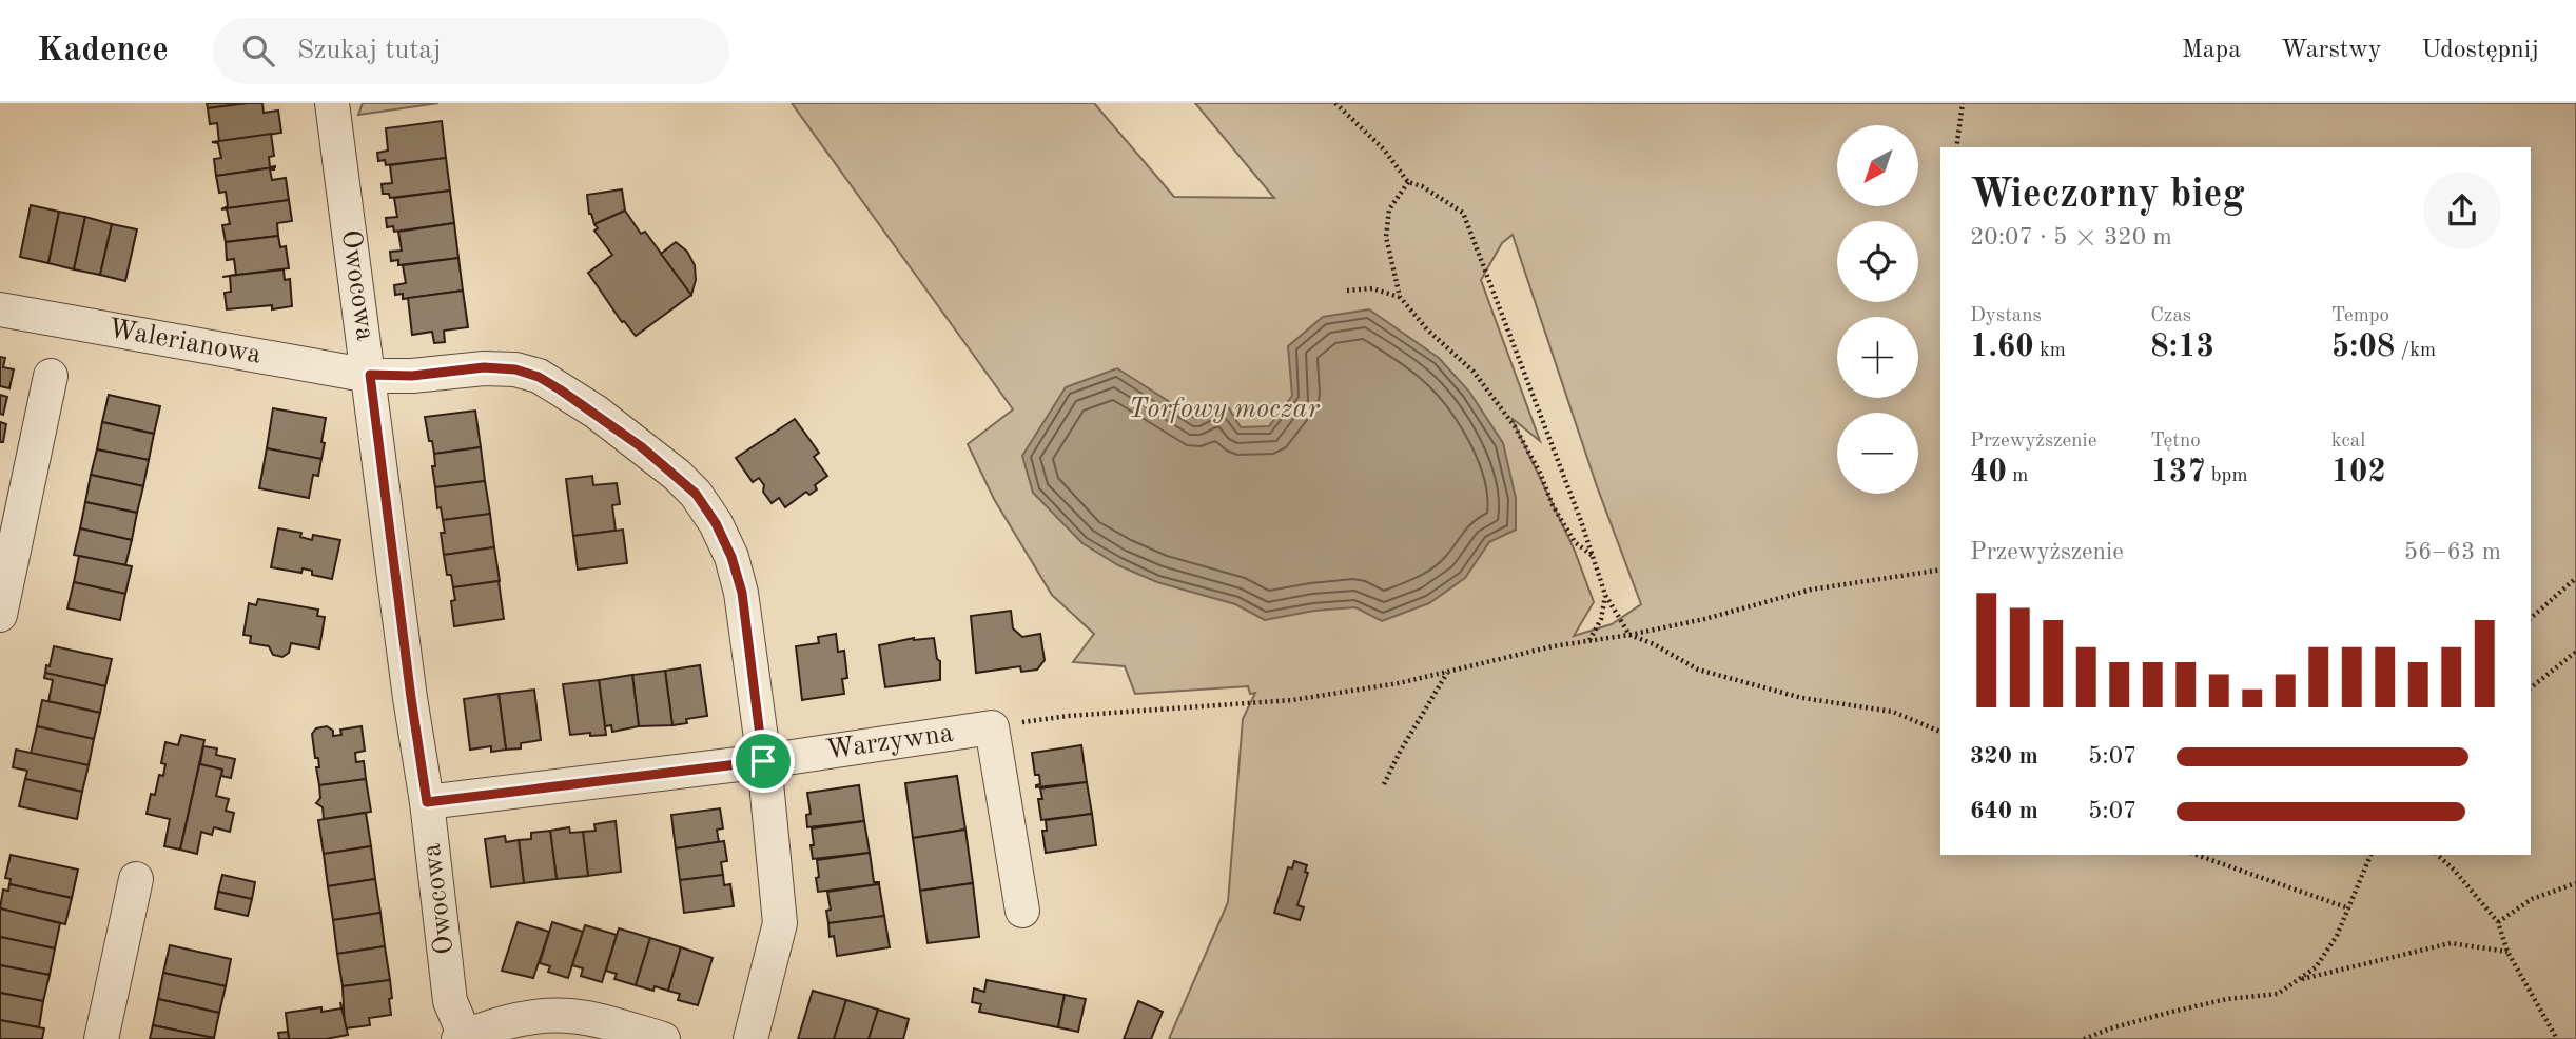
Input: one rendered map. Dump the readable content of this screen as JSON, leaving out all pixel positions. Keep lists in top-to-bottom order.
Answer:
{
  "streets": {
    "street": ["Owocowa", "Walerianowa", "Warzywna"]
  },
  "crossings": [
    ["Owocowa", "Walerianowa"],
    ["Owocowa", "Warzywna"],
    ["Walerianowa", "Warzywna"]
  ],
  "parks": ["Torfowy moczar"],
  "north": "bottom left",
  "page": {
    "header": "Kadence",
    "search": "Szukaj tutaj",
    "nav": ["Mapa", "Warstwy", "Udostępnij"],
    "map_buttons": ["+", "−"],
    "heading": ["Wieczorny bieg", "20:07 · 5 × 320 m"],
    "stats": [
      ["Dystans", "1.60 km"],
      ["Czas", "8:13"],
      ["Tempo", "5:08 /km"],
      ["Przewyższenie", "40 m"],
      ["Tętno", "137 bpm"],
      ["kcal", "102"]
    ],
    "chart": ["Przewyższenie", "56–63 m"],
    "list": [
      {
        "name": "320 m",
        "note": "5:07"
      },
      {
        "name": "640 m",
        "note": "5:07"
      }
    ]
  }
}
